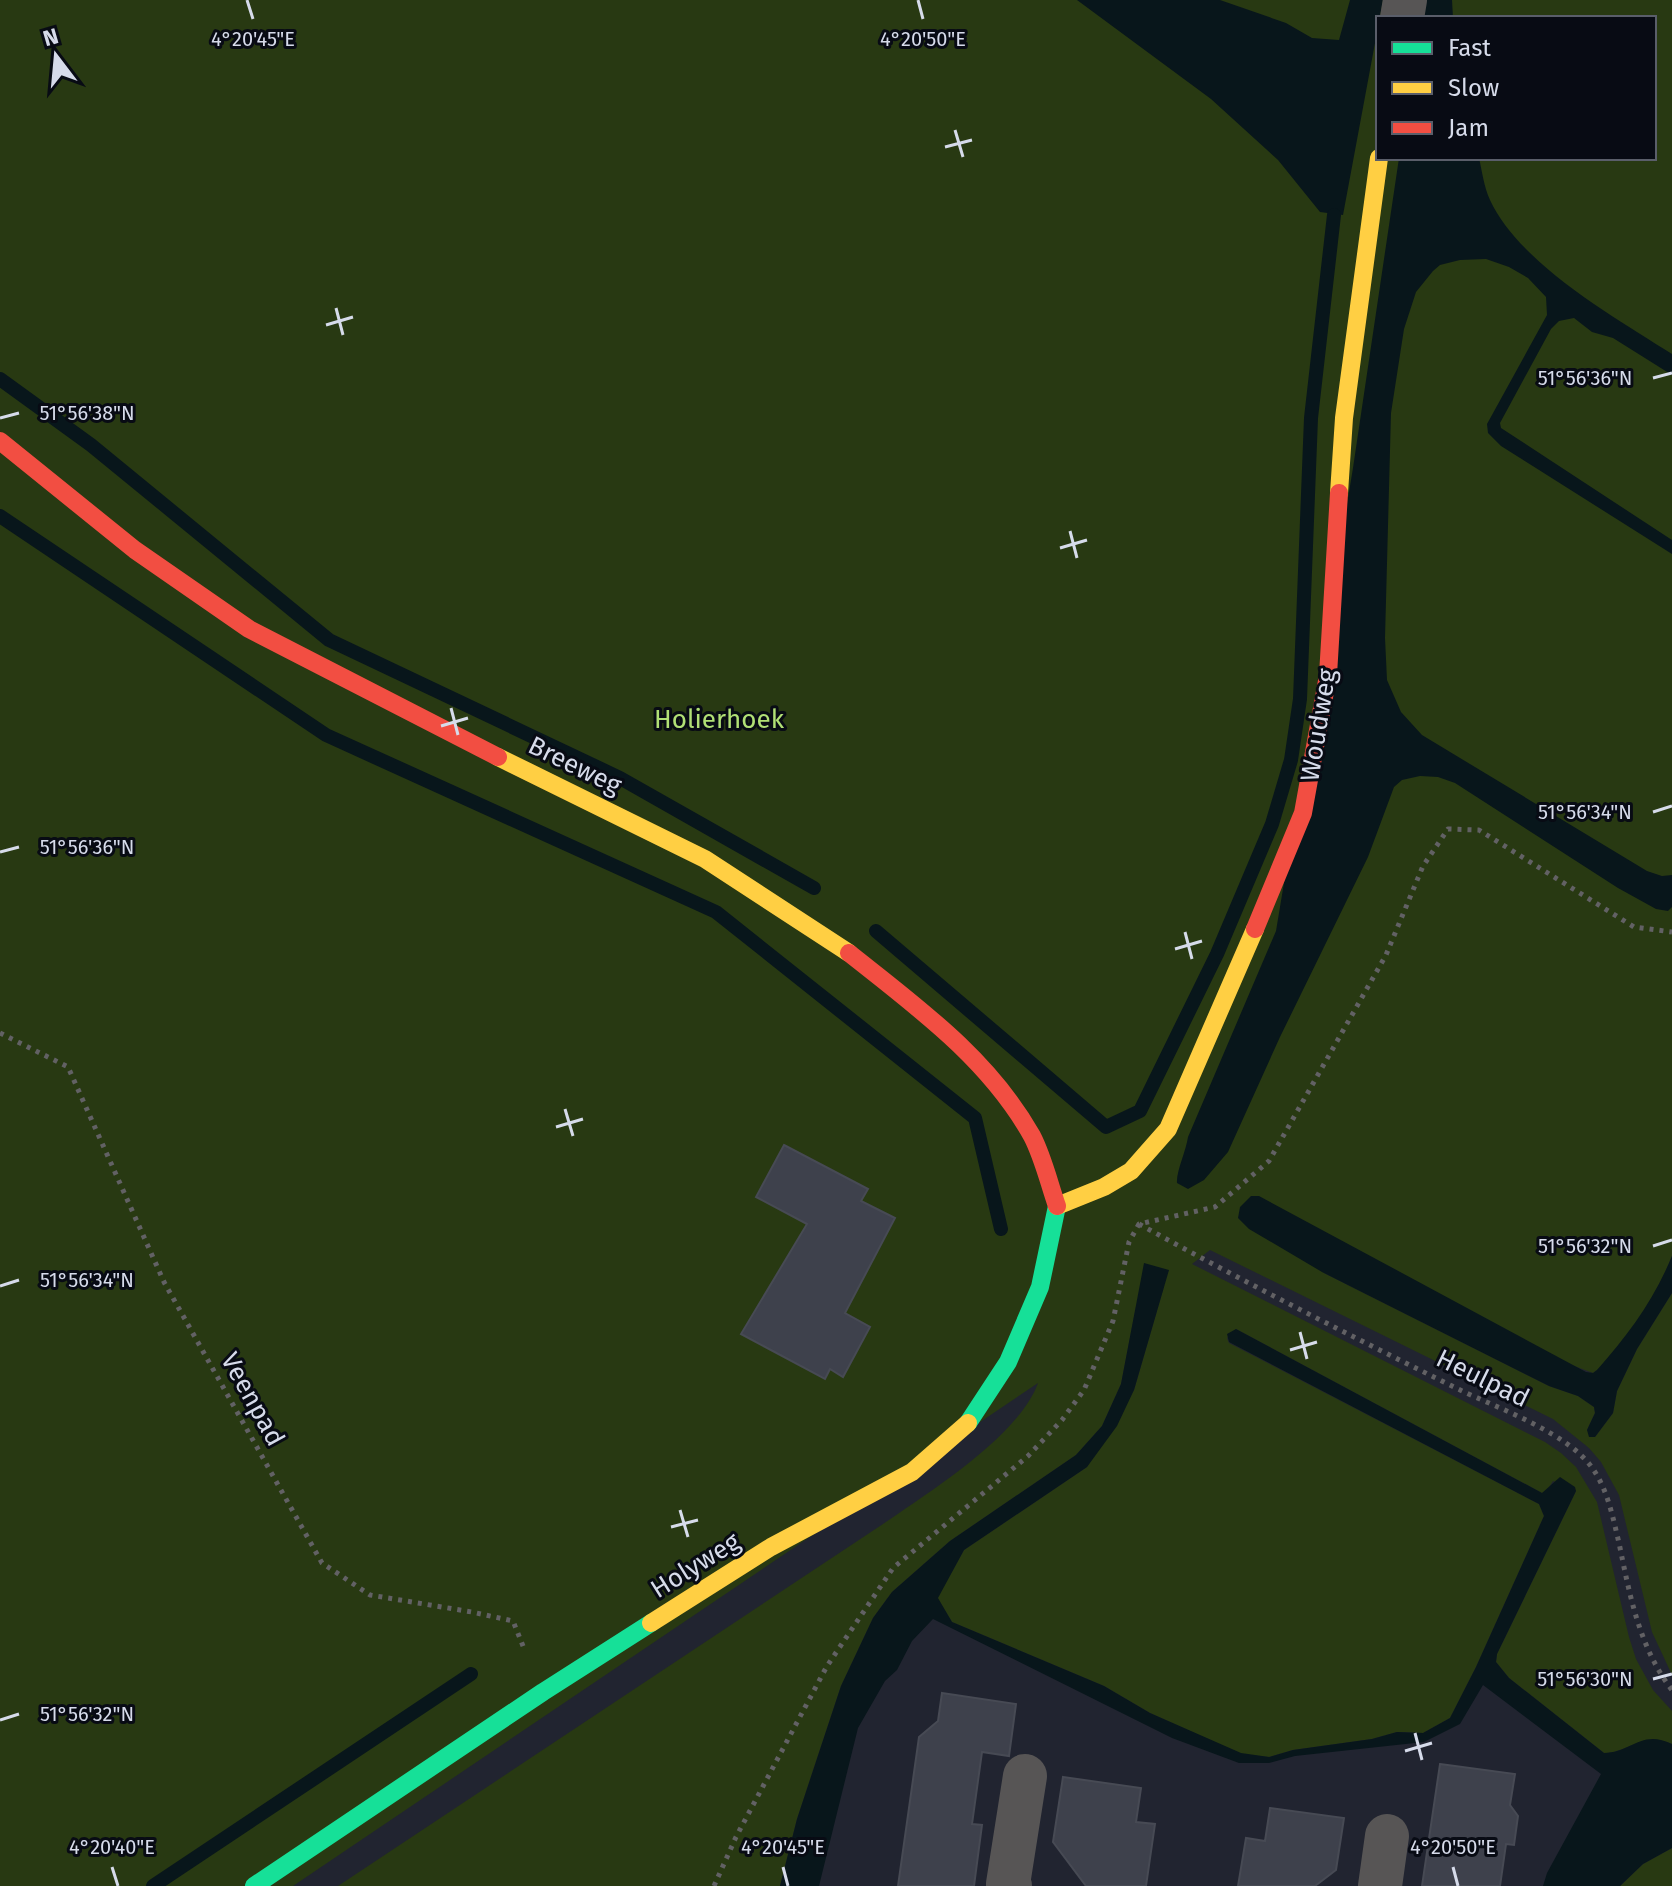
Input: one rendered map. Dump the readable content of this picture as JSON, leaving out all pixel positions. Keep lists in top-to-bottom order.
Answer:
{
  "streets": {
    "street": ["Woudweg", "Breeweg", "Holyweg"],
    "path": ["Heulpad", "Veenpad"]
  },
  "crossings": [
    ["Woudweg", "Breeweg"],
    ["Woudweg", "Holyweg"],
    ["Breeweg", "Holyweg"],
    ["Veenpad", "Holyweg"]
  ],
  "parks": ["Holierhoek"],
  "legend": ["Fast", "Slow", "Jam"],
  "north": "top",
  "coordinates": [
    "4°20'45\"E",
    "4°20'50\"E",
    "51°56'36\"N",
    "51°56'38\"N",
    "51°56'34\"N",
    "51°56'32\"N",
    "51°56'30\"N",
    "4°20'40\"E"
  ]
}
